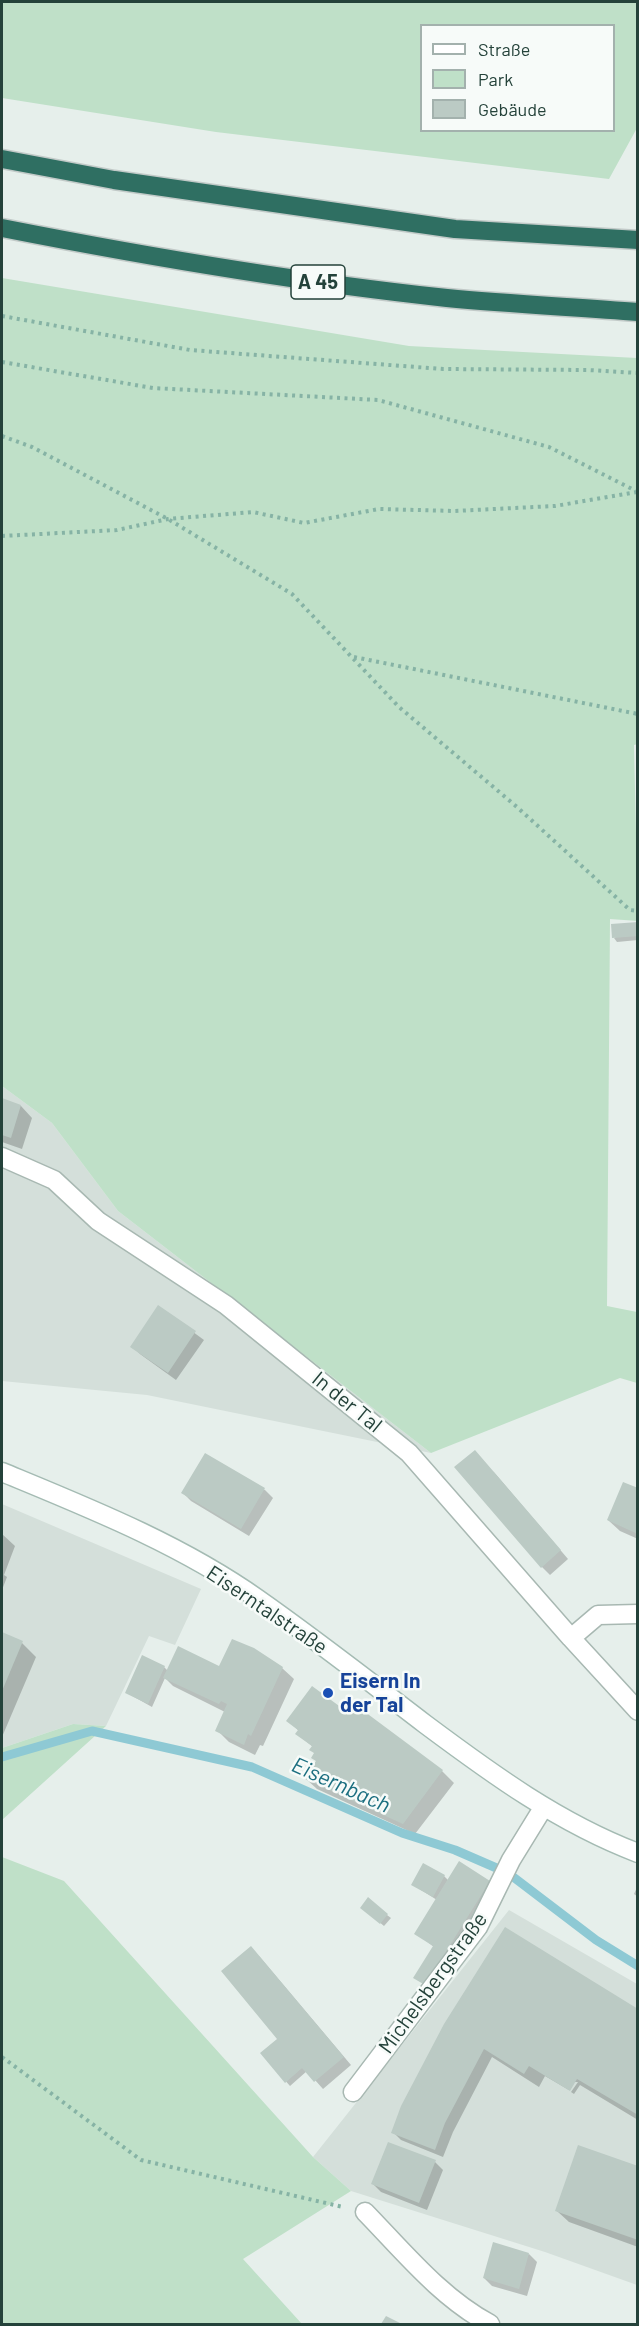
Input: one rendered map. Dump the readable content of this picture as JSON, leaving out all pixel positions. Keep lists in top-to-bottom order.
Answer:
{
  "streets": {
    "highway": ["A 45"],
    "street": ["In der Tal", "Eiserntalstraße", "Michelsbergstraße"]
  },
  "crossings": [
    ["Eiserntalstraße", "Michelsbergstraße"]
  ],
  "water": ["Eisernbach"],
  "places": ["Eisern In der Tal"],
  "legend": ["Straße", "Park", "Gebäude"]
}
